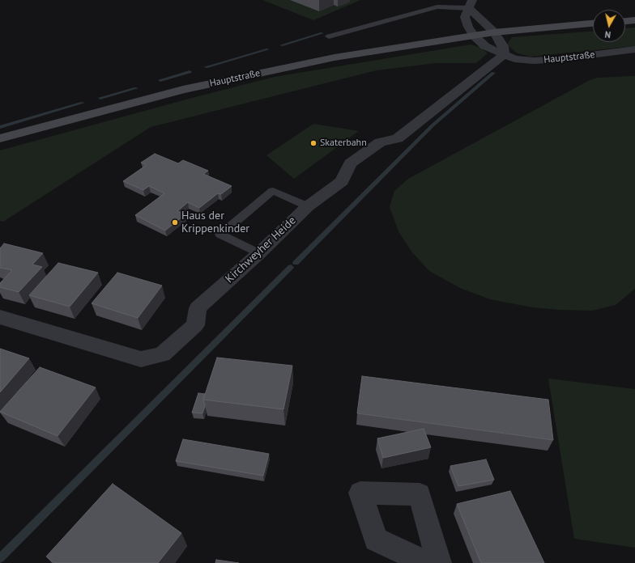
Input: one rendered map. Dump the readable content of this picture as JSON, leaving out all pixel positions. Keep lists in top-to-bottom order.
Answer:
{
  "streets": {
    "main road": ["Hauptstraße"],
    "street": ["Kirchweyher Heide"]
  },
  "crossings": [
    ["Hauptstraße", "Kirchweyher Heide"]
  ],
  "places": ["Skaterbahn", "Haus der Krippenkinder"],
  "north": "bottom"
}
